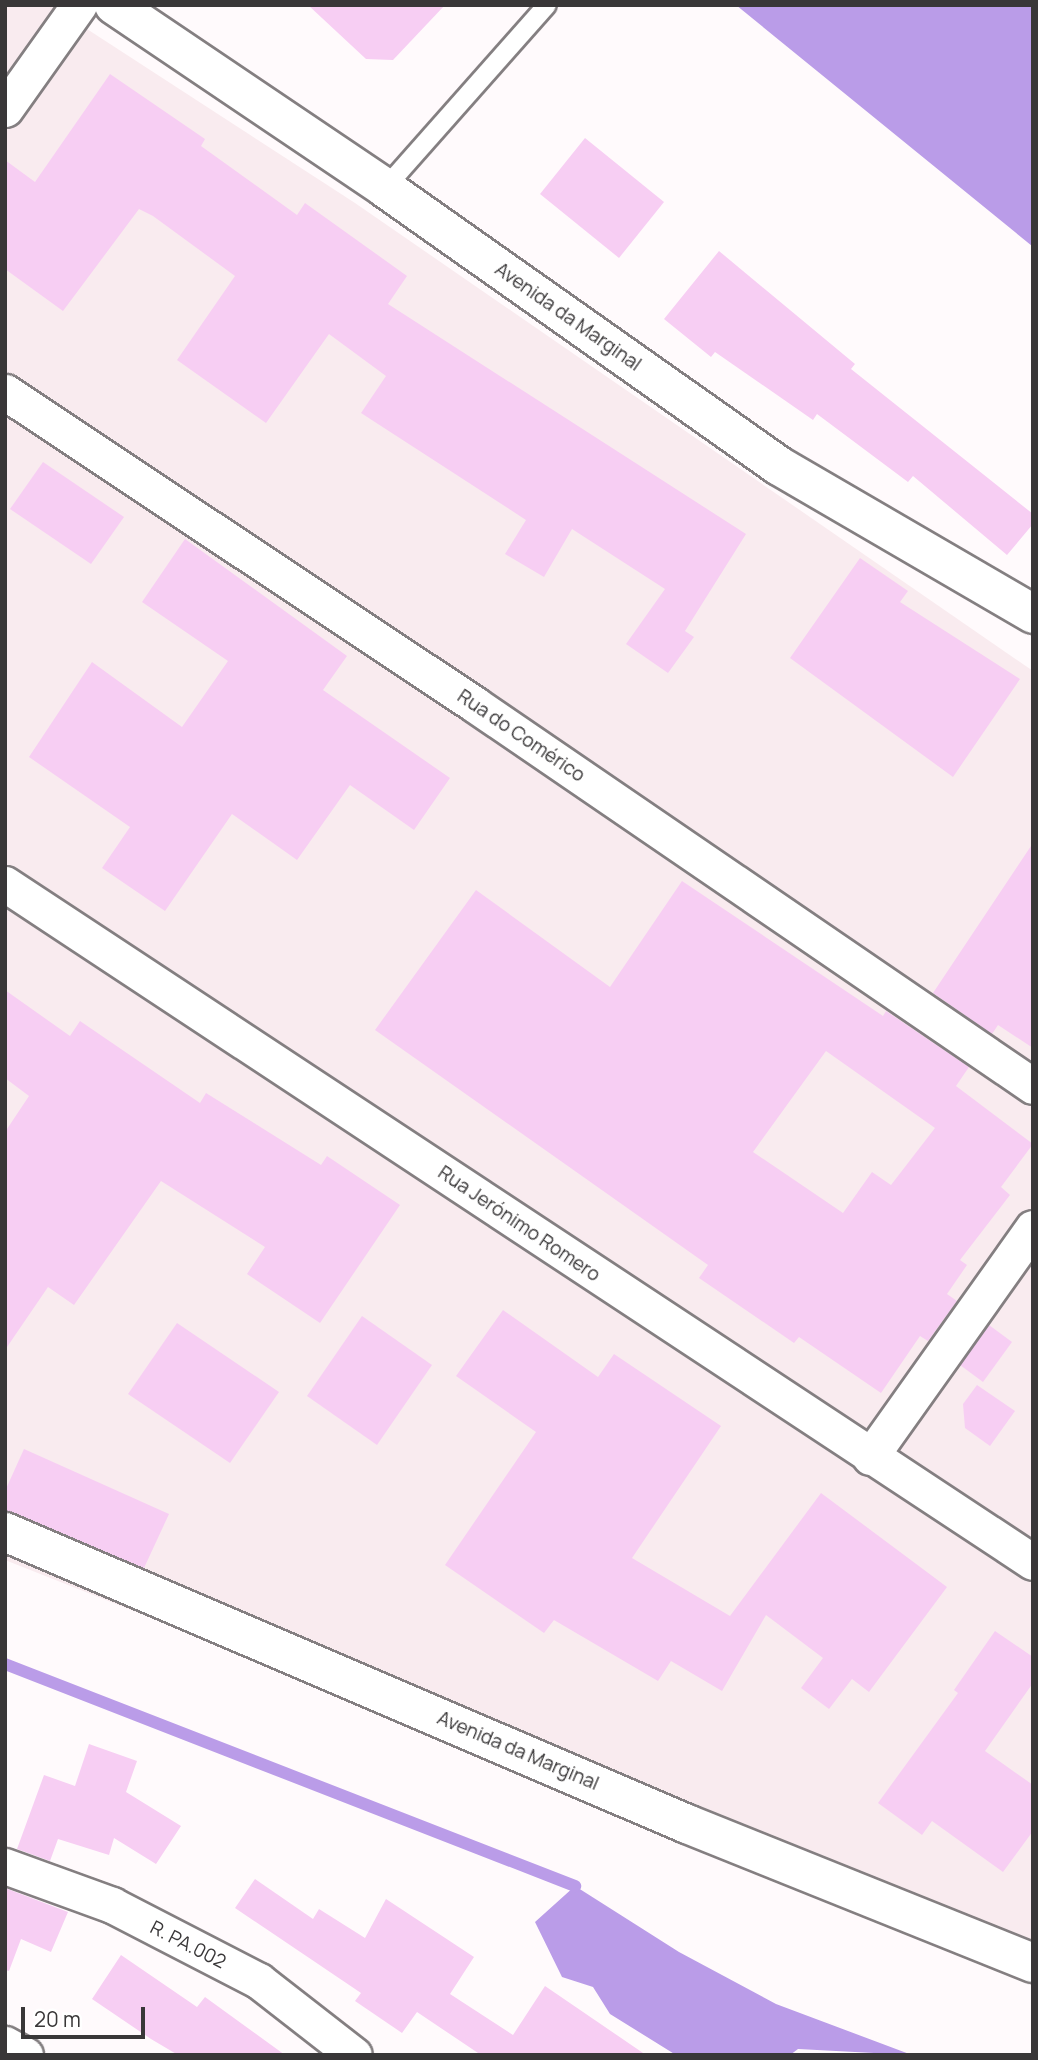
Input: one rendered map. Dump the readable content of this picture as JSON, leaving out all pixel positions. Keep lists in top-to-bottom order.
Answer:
{
  "streets": {
    "street": [
      "Avenida da Marginal",
      "Rua do Comérico",
      "Rua Jerónimo Romero",
      "R. PA.002"
    ]
  },
  "scale_bar": "20 m"
}
